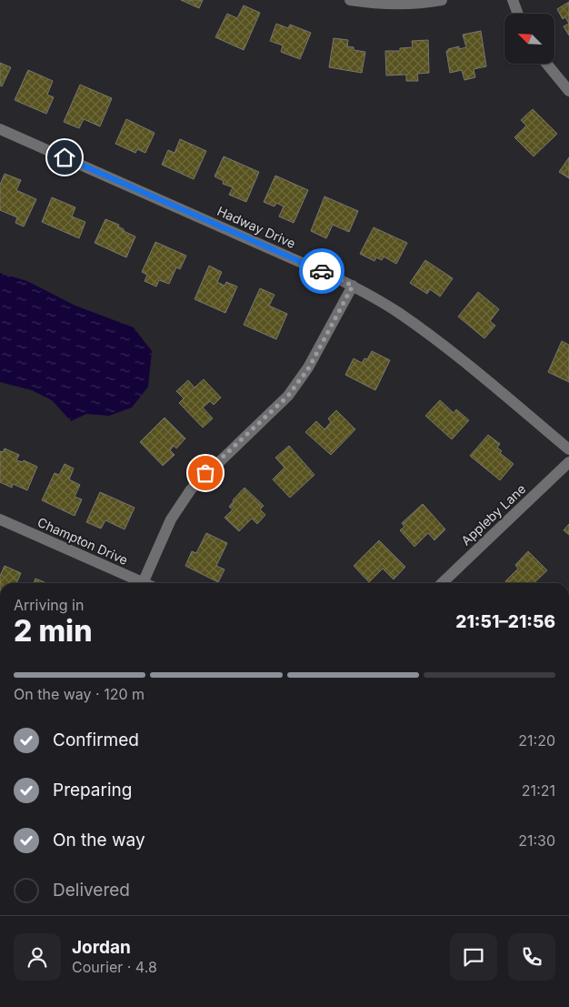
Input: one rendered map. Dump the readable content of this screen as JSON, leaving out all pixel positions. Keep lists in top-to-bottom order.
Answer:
{
  "streets": {
    "street": ["Hadway Drive", "Appleby Lane", "Champton Drive"]
  },
  "north": "top left",
  "page": {
    "heading": ["2 min", "Arriving in", "21:51–21:56"],
    "panel": ["Jordan", "Courier · 4.8"],
    "bar": "On the way · 120 m",
    "list": [
      ["Confirmed", "21:20"],
      ["Preparing", "21:21"],
      ["On the way", "21:30"],
      "Delivered"
    ]
  }
}
